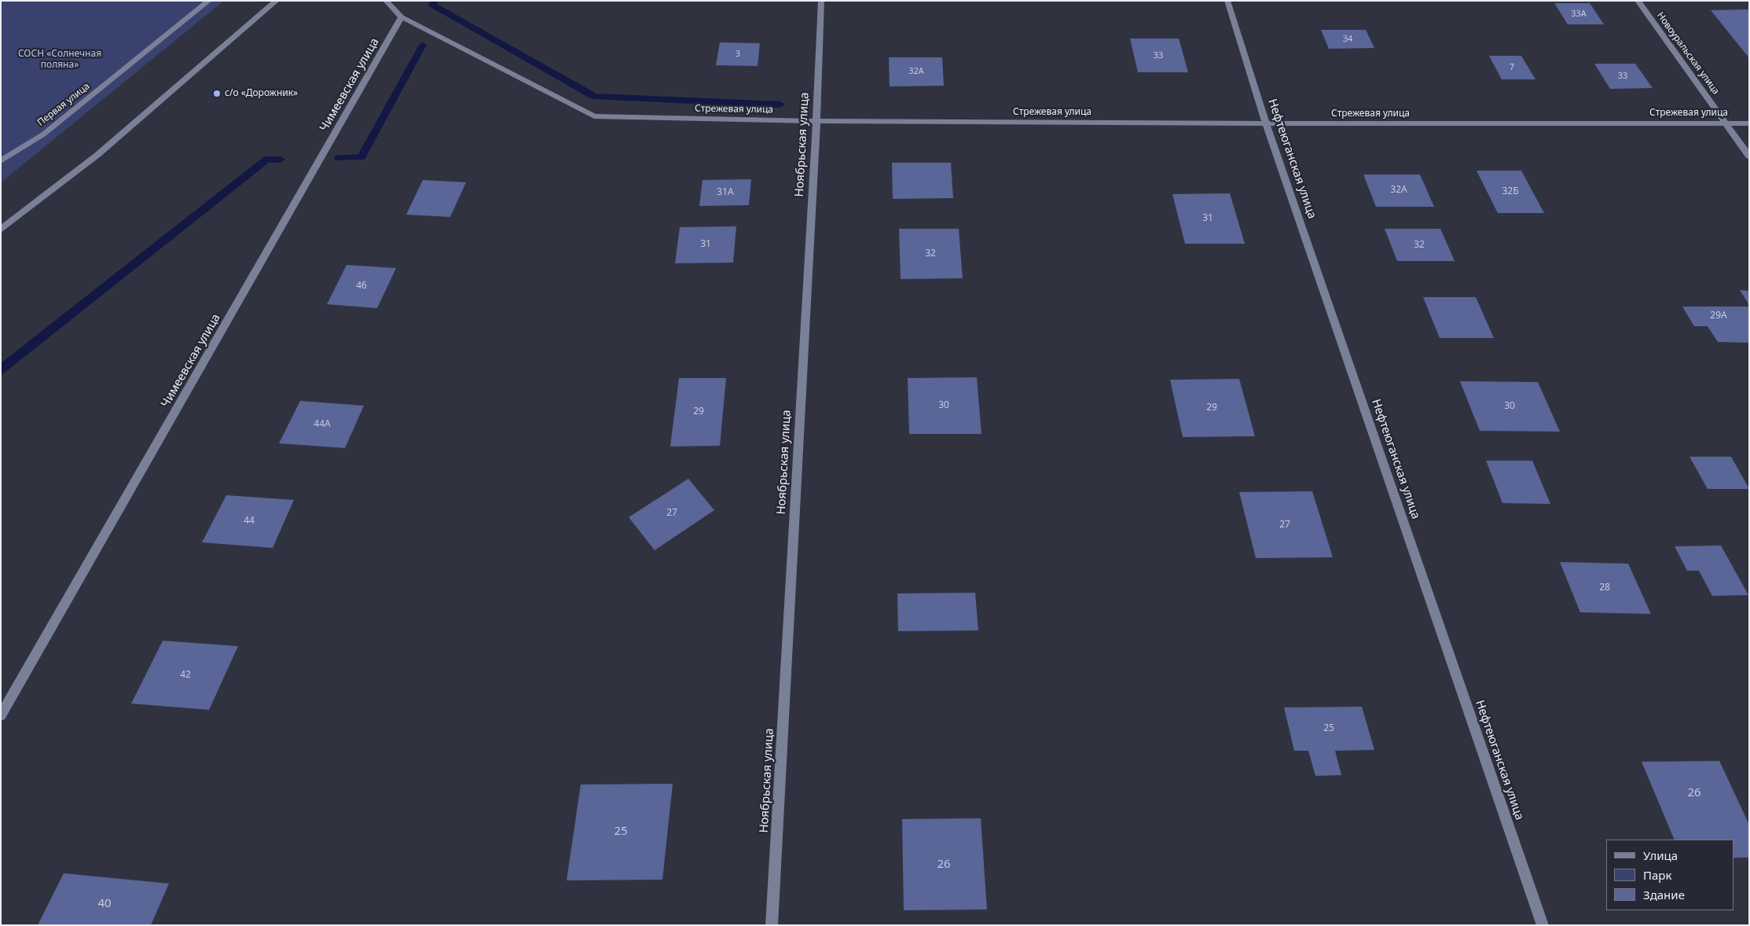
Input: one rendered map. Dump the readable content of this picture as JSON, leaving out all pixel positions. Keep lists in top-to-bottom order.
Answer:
{
  "streets": {
    "street": [
      "Новоуральская улица",
      "Чимеевская улица",
      "Первая улица",
      "Стрежевая улица",
      "Ноябрьская улица",
      "Нефтеюганская улица"
    ]
  },
  "crossings": [
    ["Новоуральская улица", "Стрежевая улица"],
    ["Чимеевская улица", "Стрежевая улица"],
    ["Стрежевая улица", "Ноябрьская улица"],
    ["Стрежевая улица", "Нефтеюганская улица"]
  ],
  "parks": ["СОСН «Солнечная поляна»"],
  "places": ["с/о «Дорожник»"],
  "house_numbers": [
    "33А",
    "34",
    "3",
    "33",
    "7",
    "32А",
    "33",
    "32А",
    "32Б",
    "31А",
    "31",
    "31",
    "32",
    "32",
    "46",
    "29А",
    "30",
    "30",
    "29",
    "29",
    "44А",
    "27",
    "44",
    "27",
    "28",
    "42",
    "25",
    "26",
    "25",
    "26",
    "40"
  ],
  "legend": ["Улица", "Парк", "Здание"]
}
